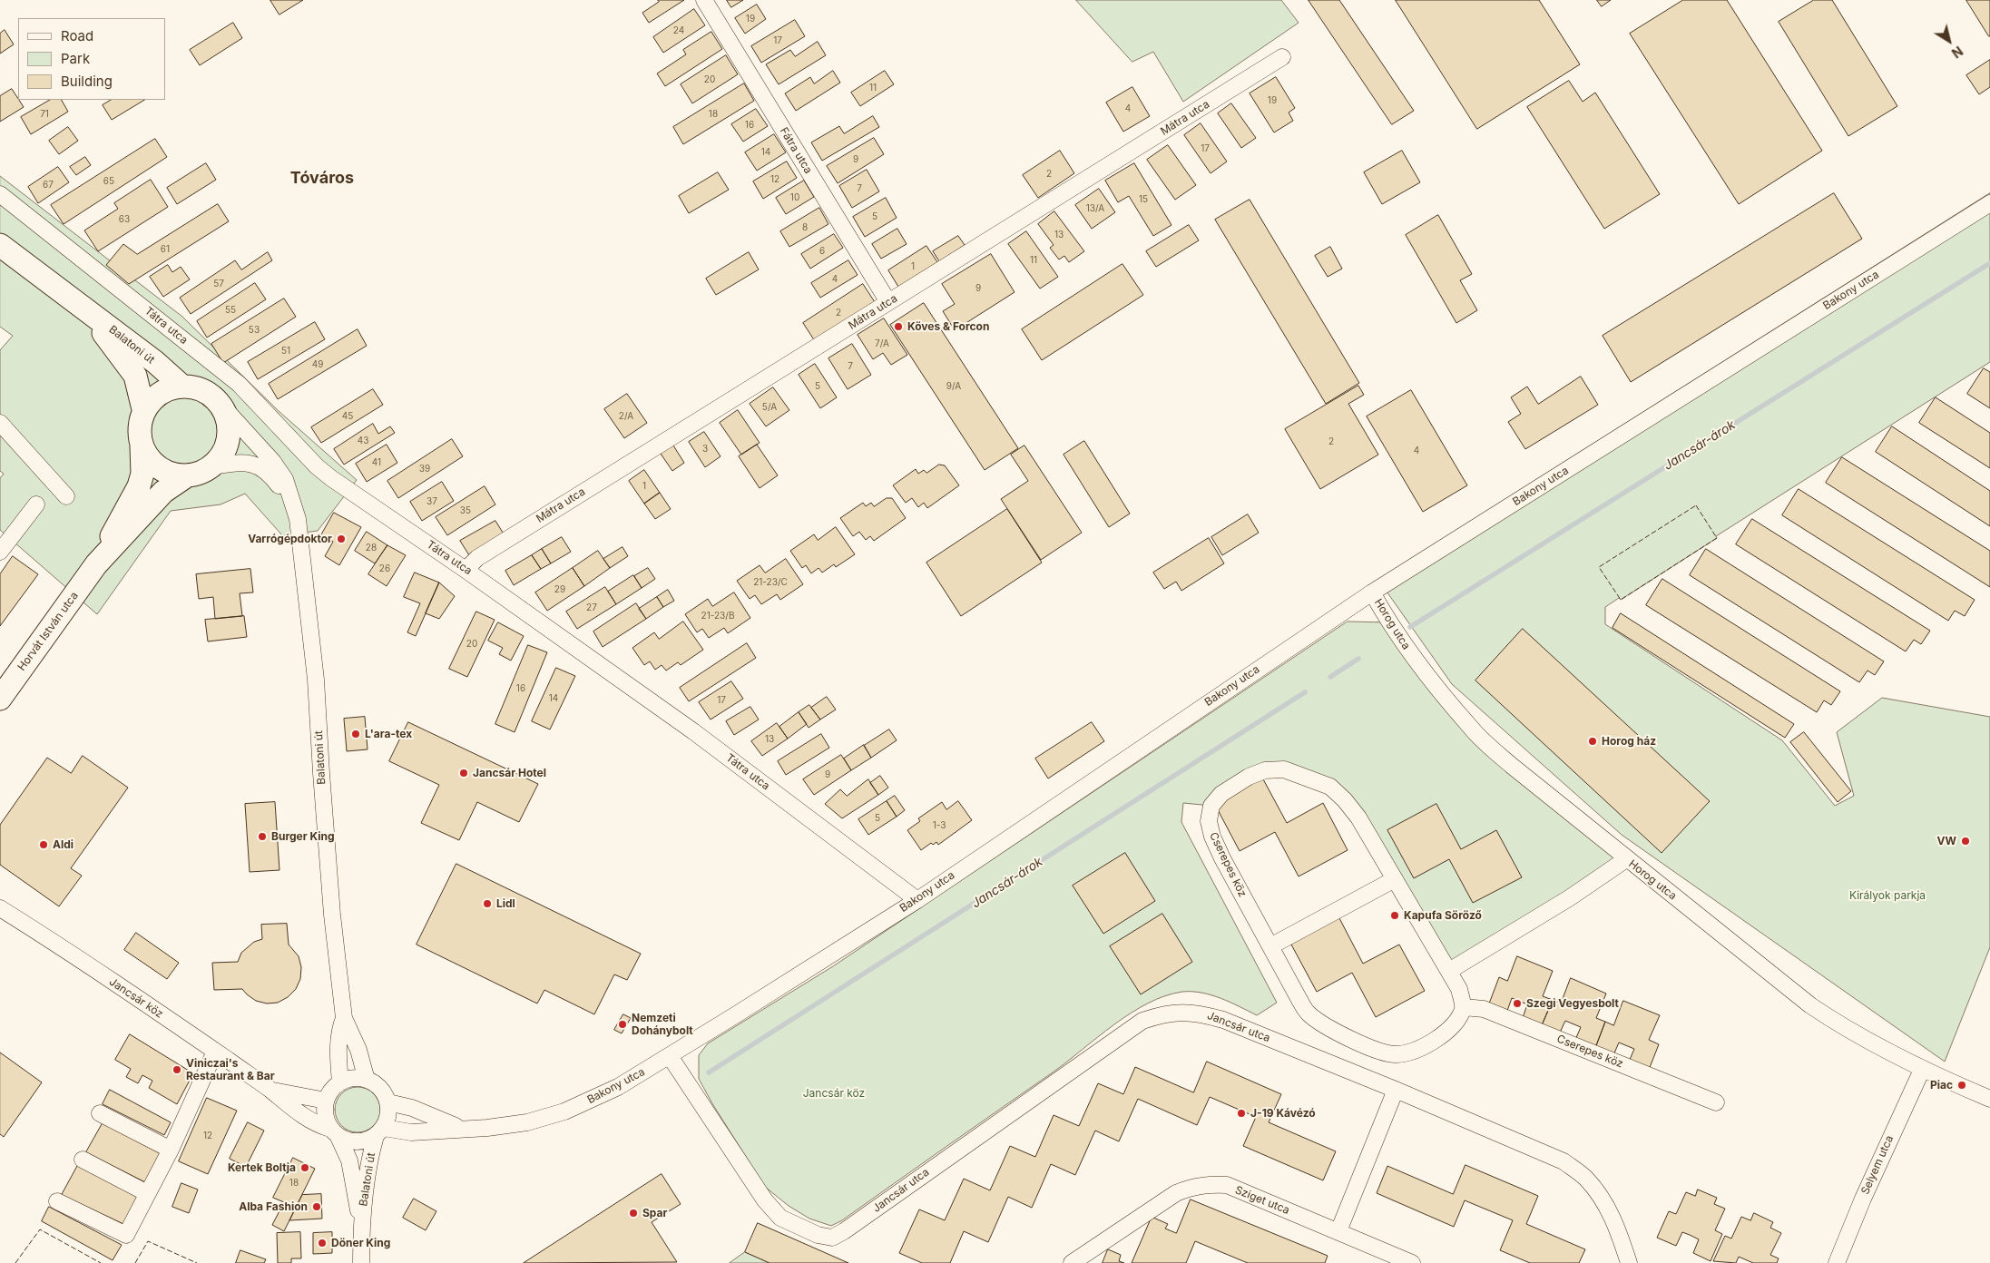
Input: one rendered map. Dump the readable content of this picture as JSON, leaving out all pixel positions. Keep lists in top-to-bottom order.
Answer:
{
  "streets": {
    "main road": ["Balatoni út", "Horvát István utca"],
    "street": [
      "Mátra utca",
      "Fátra utca",
      "Bakony utca",
      "Tátra utca",
      "Horog utca",
      "Cserepes köz",
      "Jancsár köz",
      "Jancsár utca",
      "Selyem utca",
      "Sziget utca"
    ]
  },
  "crossings": [
    ["Mátra utca", "Fátra utca"],
    ["Mátra utca", "Tátra utca"],
    ["Bakony utca", "Tátra utca"],
    ["Bakony utca", "Balatoni út"],
    ["Bakony utca", "Horog utca"],
    ["Bakony utca", "Jancsár köz"],
    ["Bakony utca", "Jancsár utca"],
    ["Balatoni út", "Horvát István utca"],
    ["Balatoni út", "Jancsár köz"],
    ["Horog utca", "Selyem utca"]
  ],
  "districts": ["Tóváros"],
  "water": ["Jancsár-árok"],
  "parks": ["Királyok parkja", "Jancsár köz"],
  "places": [
    "Köves & Forcon",
    "Varrógépdoktor",
    "L'ara-tex",
    "Horog ház",
    "Jancsár Hotel",
    "Burger King",
    "VW",
    "Aldi",
    "Lidl",
    "Kapufa Söröző",
    "Szegi Vegyesbolt",
    "Nemzeti Dohánybolt",
    "Viniczai's Restaurant & Bar",
    "Piac",
    "J-19 Kávézó",
    "Kertek Boltja",
    "Alba Fashion",
    "Spar",
    "Döner King"
  ],
  "house_numbers": [
    "19",
    "24",
    "17",
    "20",
    "11",
    "19",
    "4",
    "71",
    "18",
    "16",
    "17",
    "14",
    "9",
    "2",
    "12",
    "65",
    "67",
    "7",
    "10",
    "15",
    "13/A",
    "5",
    "63",
    "8",
    "13",
    "61",
    "6",
    "11",
    "1",
    "4",
    "57",
    "9",
    "55",
    "2",
    "53",
    "7/A",
    "51",
    "49",
    "7",
    "5",
    "9/A",
    "5/A",
    "45",
    "2/A",
    "43",
    "2",
    "3",
    "4",
    "41",
    "39",
    "1",
    "37",
    "35",
    "28",
    "26",
    "21-23/C",
    "29",
    "27",
    "21-23/B",
    "20",
    "16",
    "14",
    "17",
    "13",
    "9",
    "5",
    "1-3",
    "12",
    "18"
  ],
  "legend": ["Road", "Park", "Building"],
  "north": "bottom right"
}
